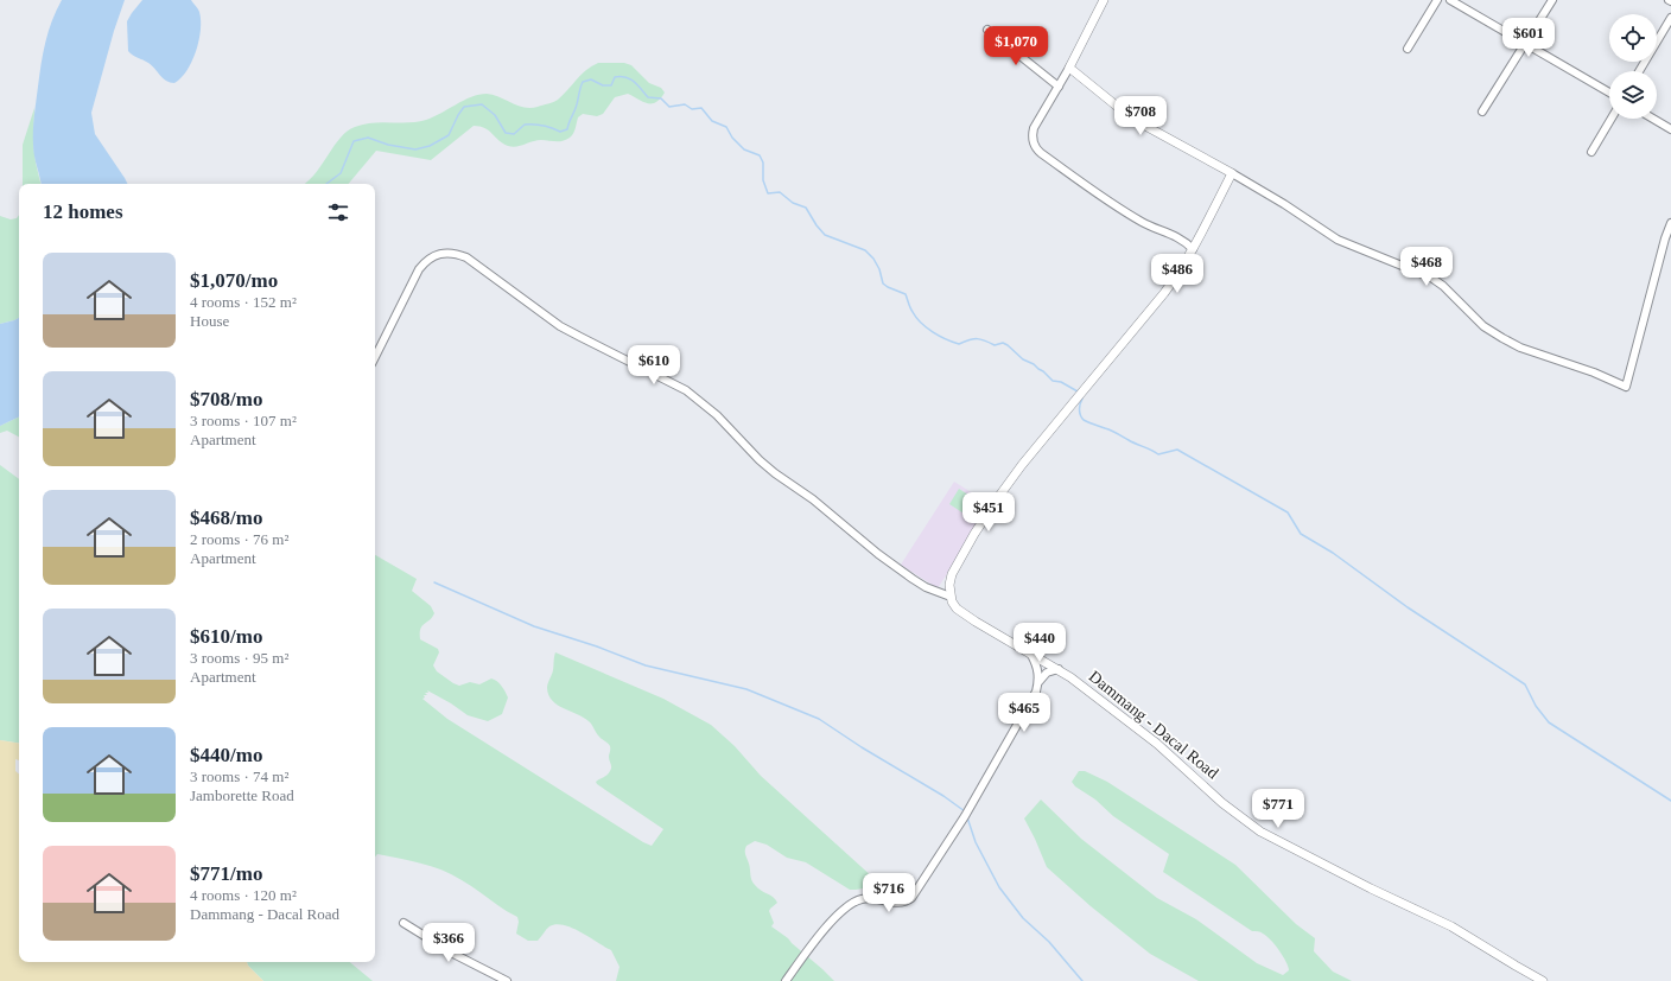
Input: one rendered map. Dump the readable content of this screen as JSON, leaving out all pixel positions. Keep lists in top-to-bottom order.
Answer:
{
  "streets": {
    "street": ["Dammang - Dacal Road"]
  },
  "page": {
    "price": [
      "$601",
      "$1,070",
      "$708",
      "$468",
      "$486",
      "$610",
      "$451",
      "$440",
      "$465",
      "$771",
      "$716",
      "$366"
    ],
    "heading": "12 homes",
    "list": [
      {
        "name": "$1,070/mo",
        "note": "4 rooms · 152 m² · House"
      },
      {
        "name": "$708/mo",
        "note": "3 rooms · 107 m² · Apartment"
      },
      {
        "name": "$468/mo",
        "note": "2 rooms · 76 m² · Apartment"
      },
      {
        "name": "$610/mo",
        "note": "3 rooms · 95 m² · Apartment"
      },
      {
        "name": "$440/mo",
        "note": "3 rooms · 74 m² · Jamborette Road"
      },
      {
        "name": "$771/mo",
        "note": "4 rooms · 120 m² · Dammang - Dacal Road"
      }
    ]
  }
}
